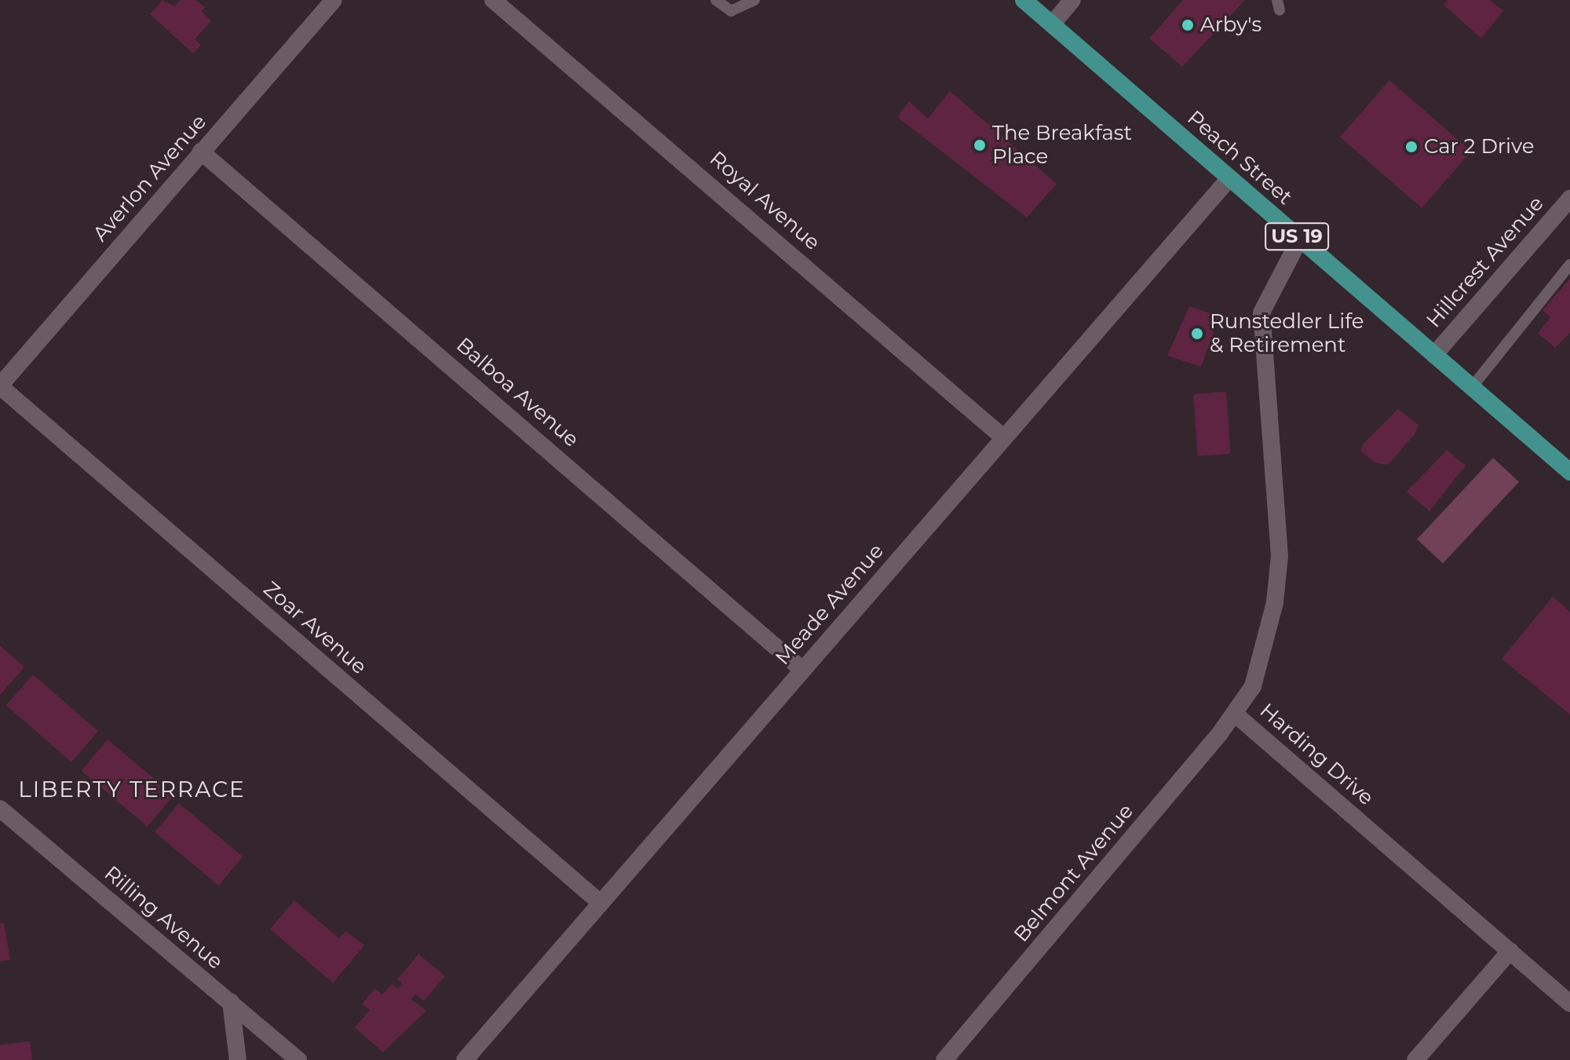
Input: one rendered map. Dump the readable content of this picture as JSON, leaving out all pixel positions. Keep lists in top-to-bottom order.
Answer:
{
  "streets": {
    "main road": ["Peach Street", "US 19"],
    "street": [
      "Averlon Avenue",
      "Royal Avenue",
      "Hillcrest Avenue",
      "Balboa Avenue",
      "Meade Avenue",
      "Zoar Avenue",
      "Harding Drive",
      "Belmont Avenue",
      "Rilling Avenue"
    ]
  },
  "crossings": [
    ["Peach Street", "Hillcrest Avenue"],
    ["Peach Street", "Meade Avenue"],
    ["Peach Street", "Harding Drive"],
    ["Averlon Avenue", "Balboa Avenue"],
    ["Averlon Avenue", "Zoar Avenue"],
    ["Royal Avenue", "Meade Avenue"],
    ["Balboa Avenue", "Meade Avenue"],
    ["Meade Avenue", "Zoar Avenue"],
    ["Harding Drive", "Belmont Avenue"]
  ],
  "districts": ["LIBERTY TERRACE"],
  "places": [
    "Arby's",
    "The Breakfast Place",
    "Car 2 Drive",
    "Runstedler Life & Retirement"
  ]
}
